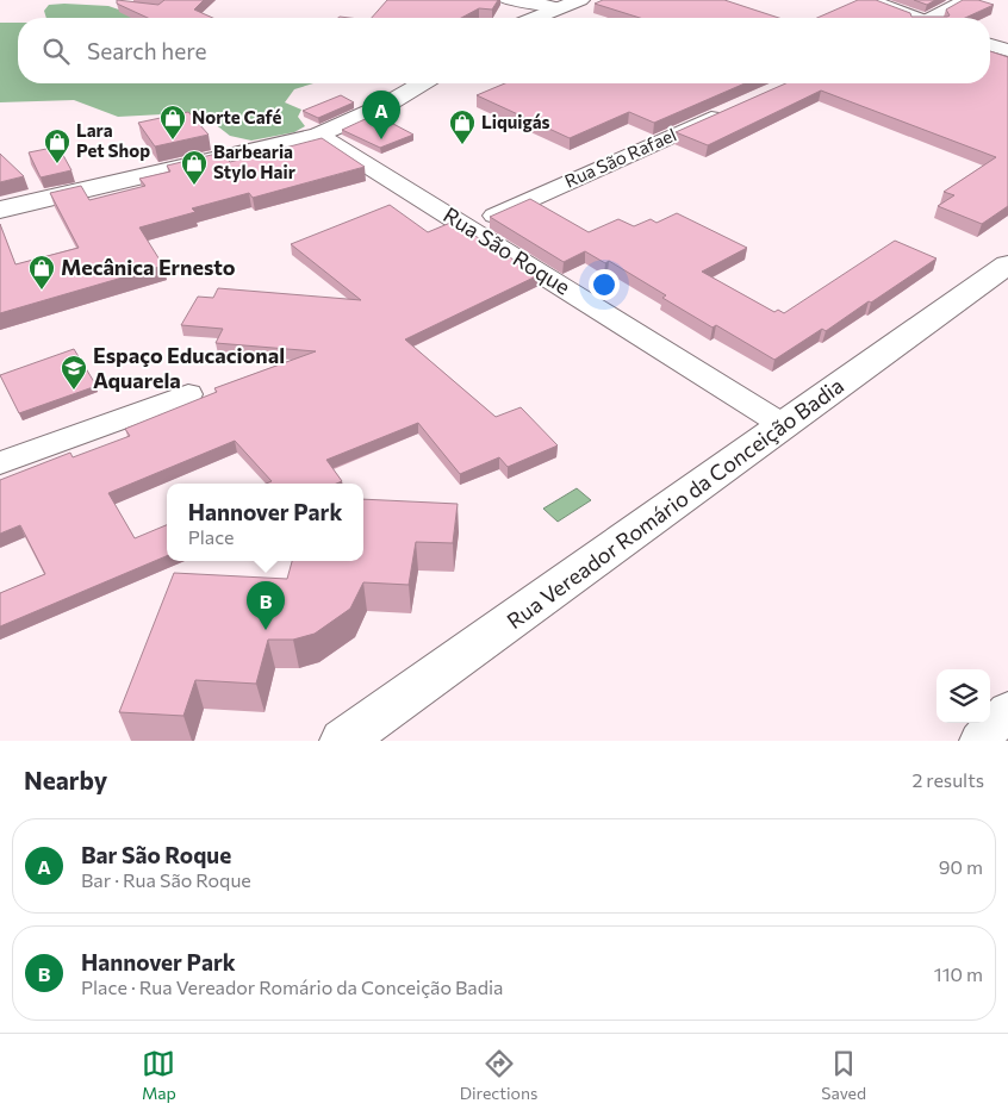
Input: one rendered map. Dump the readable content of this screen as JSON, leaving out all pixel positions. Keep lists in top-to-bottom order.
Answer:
{
  "streets": {
    "main road": ["Rua Vereador Romário da Conceição Badia"],
    "street": ["Rua São Rafael", "Rua São Roque"]
  },
  "crossings": [
    ["Rua São Rafael", "Rua São Roque"],
    ["Rua São Roque", "Rua Vereador Romário da Conceição Badia"]
  ],
  "places": {
    "shop": [
      "Norte Café",
      "Liquigás",
      "Lara Pet Shop",
      "Barbearia Stylo Hair",
      "Mecânica Ernesto"
    ],
    "school or university": ["Espaço Educacional Aquarela"]
  },
  "page": {
    "search": "Search here",
    "pins": ["A", "B"],
    "popup": ["Hannover Park", "Place"],
    "heading": ["Nearby", "2 results"],
    "list": [
      {
        "mark": "A",
        "name": "Bar São Roque",
        "note": "Bar · Rua São Roque",
        "value": "90 m"
      },
      {
        "mark": "B",
        "name": "Hannover Park",
        "note": "Place · Rua Vereador Romário da Conceição Badia",
        "value": "110 m"
      }
    ],
    "nav": ["Map", "Directions", "Saved"]
  }
}
